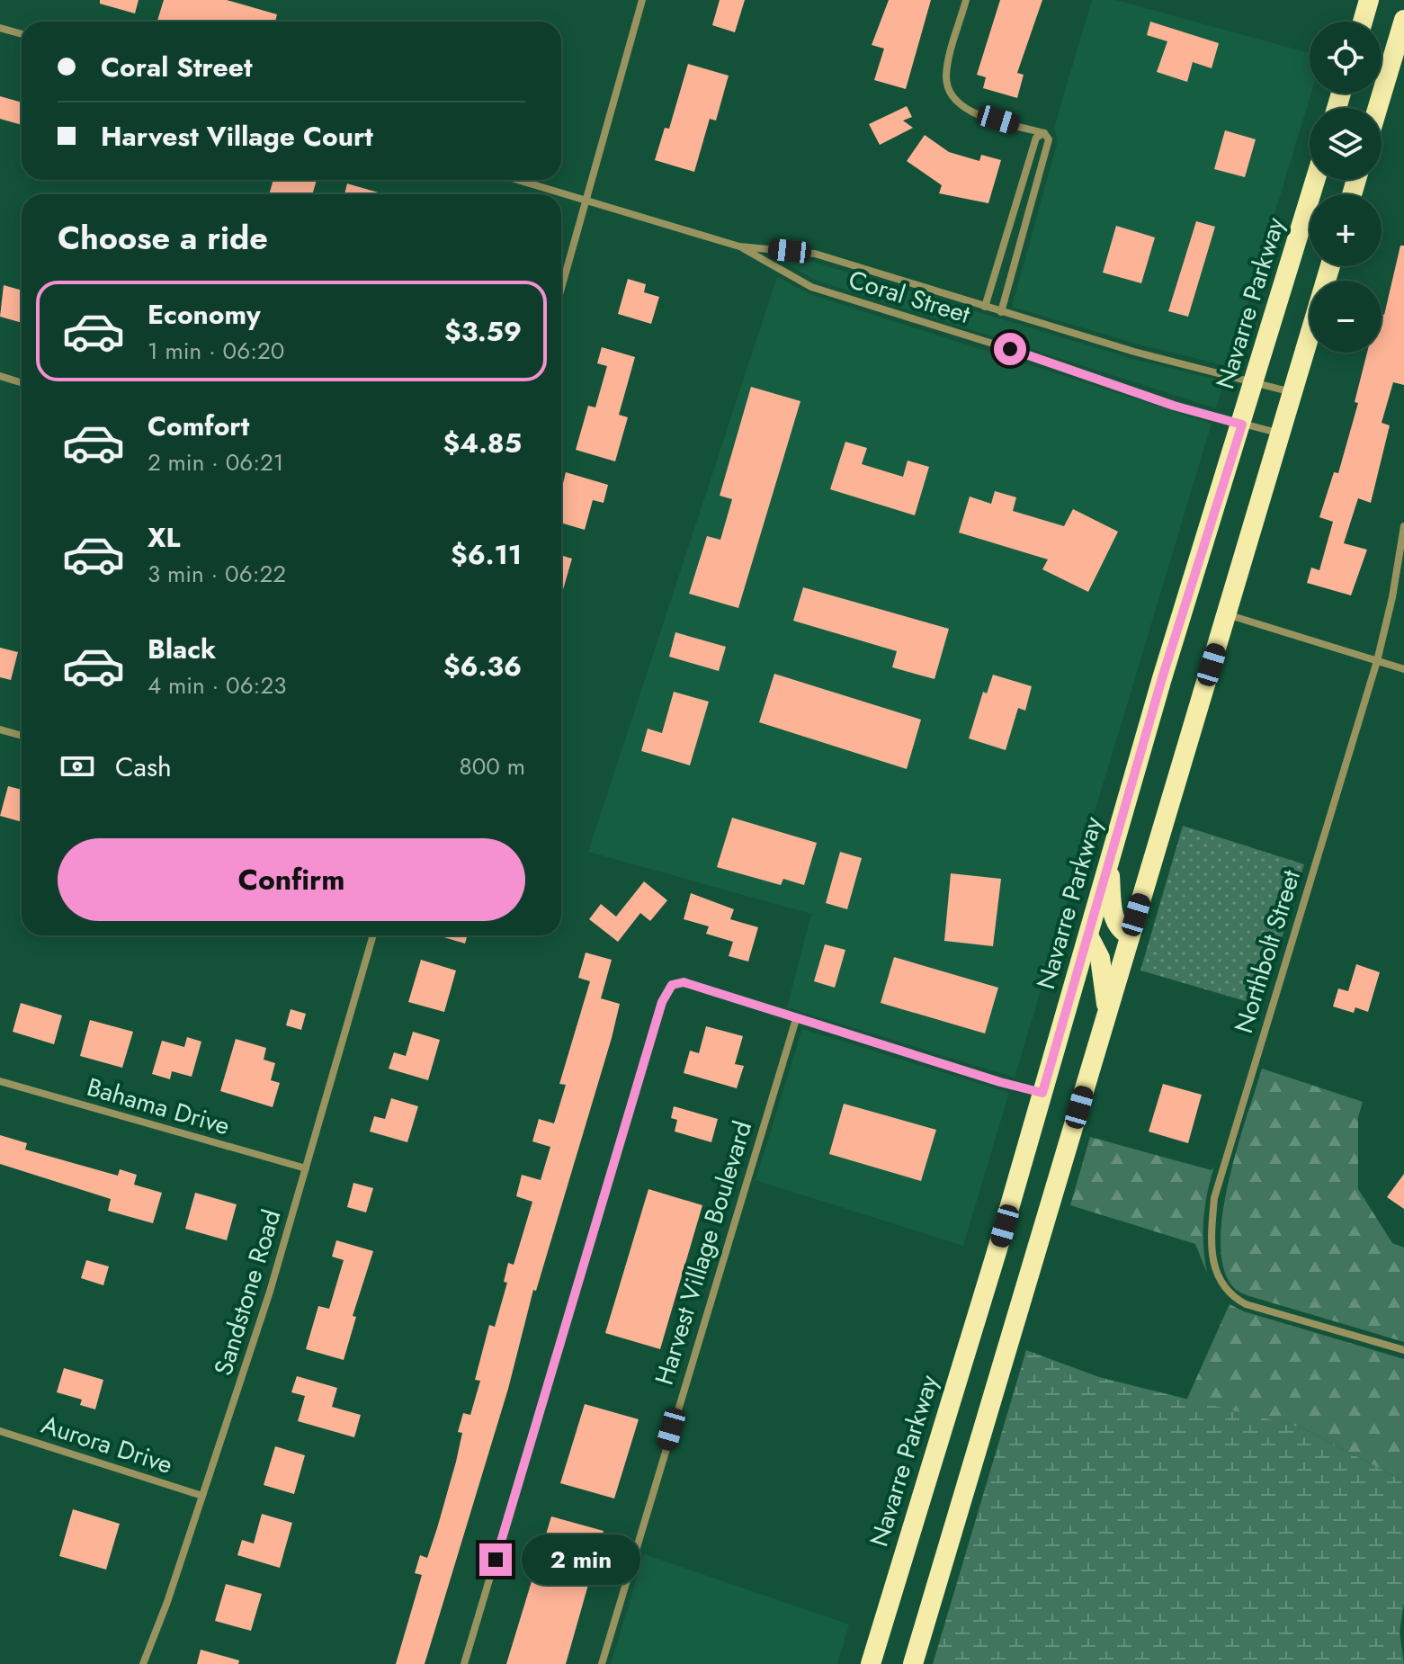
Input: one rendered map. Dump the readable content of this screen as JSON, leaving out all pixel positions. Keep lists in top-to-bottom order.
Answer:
{
  "streets": {
    "highway": ["Navarre Parkway"],
    "street": [
      "Coral Street",
      "Northbolt Street",
      "Bahama Drive",
      "Harvest Village Boulevard",
      "Sandstone Road",
      "Aurora Drive"
    ]
  },
  "crossings": [
    ["Coral Street", "Navarre Parkway"],
    ["Bahama Drive", "Sandstone Road"],
    ["Sandstone Road", "Aurora Drive"]
  ],
  "page": {
    "map_buttons": ["+", "−"],
    "banner": ["Coral Street", "Harvest Village Court"],
    "heading": "Choose a ride",
    "list": [
      {
        "name": "Economy",
        "note": "1 min · 06:20",
        "value": "$3.59"
      },
      {
        "name": "Comfort",
        "note": "2 min · 06:21",
        "value": "$4.85"
      },
      {
        "name": "XL",
        "note": "3 min · 06:22",
        "value": "$6.11"
      },
      {
        "name": "Black",
        "note": "4 min · 06:23",
        "value": "$6.36"
      }
    ],
    "pay": ["Cash", "800 m"],
    "buttons": "Confirm",
    "bubble": "2 min"
  }
}
